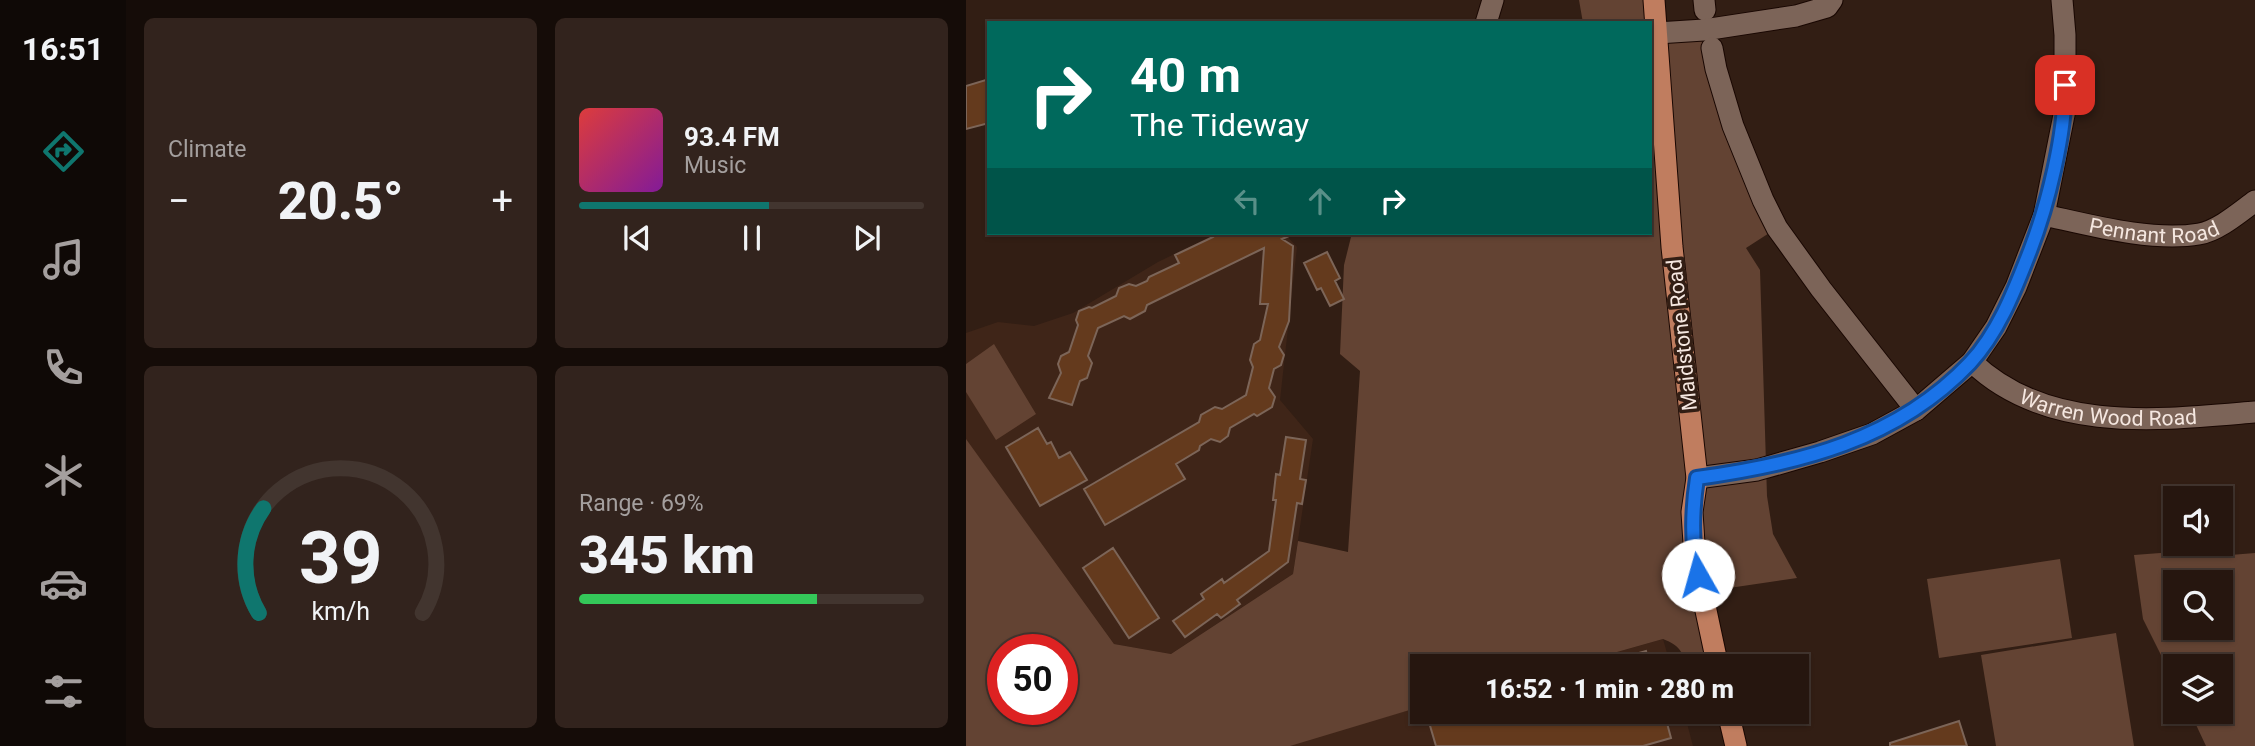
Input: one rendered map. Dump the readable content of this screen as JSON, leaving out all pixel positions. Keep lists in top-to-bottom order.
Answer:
{
  "streets": {
    "main road": ["Maidstone Road"],
    "street": ["Pennant Road", "Warren Wood Road"]
  },
  "page": {
    "tabs": "16:51",
    "tile": [
      "Climate",
      ["Range · 69%", "345 km"]
    ],
    "turn": ["40 m", "The Tideway"],
    "song": ["93.4 FM", "Music"],
    "heat": ["−", "20.5°", "+"],
    "limit": "50",
    "trip": "16:52 · 1 min · 280 m",
    "gauge": ["39", "km/h"]
  }
}
